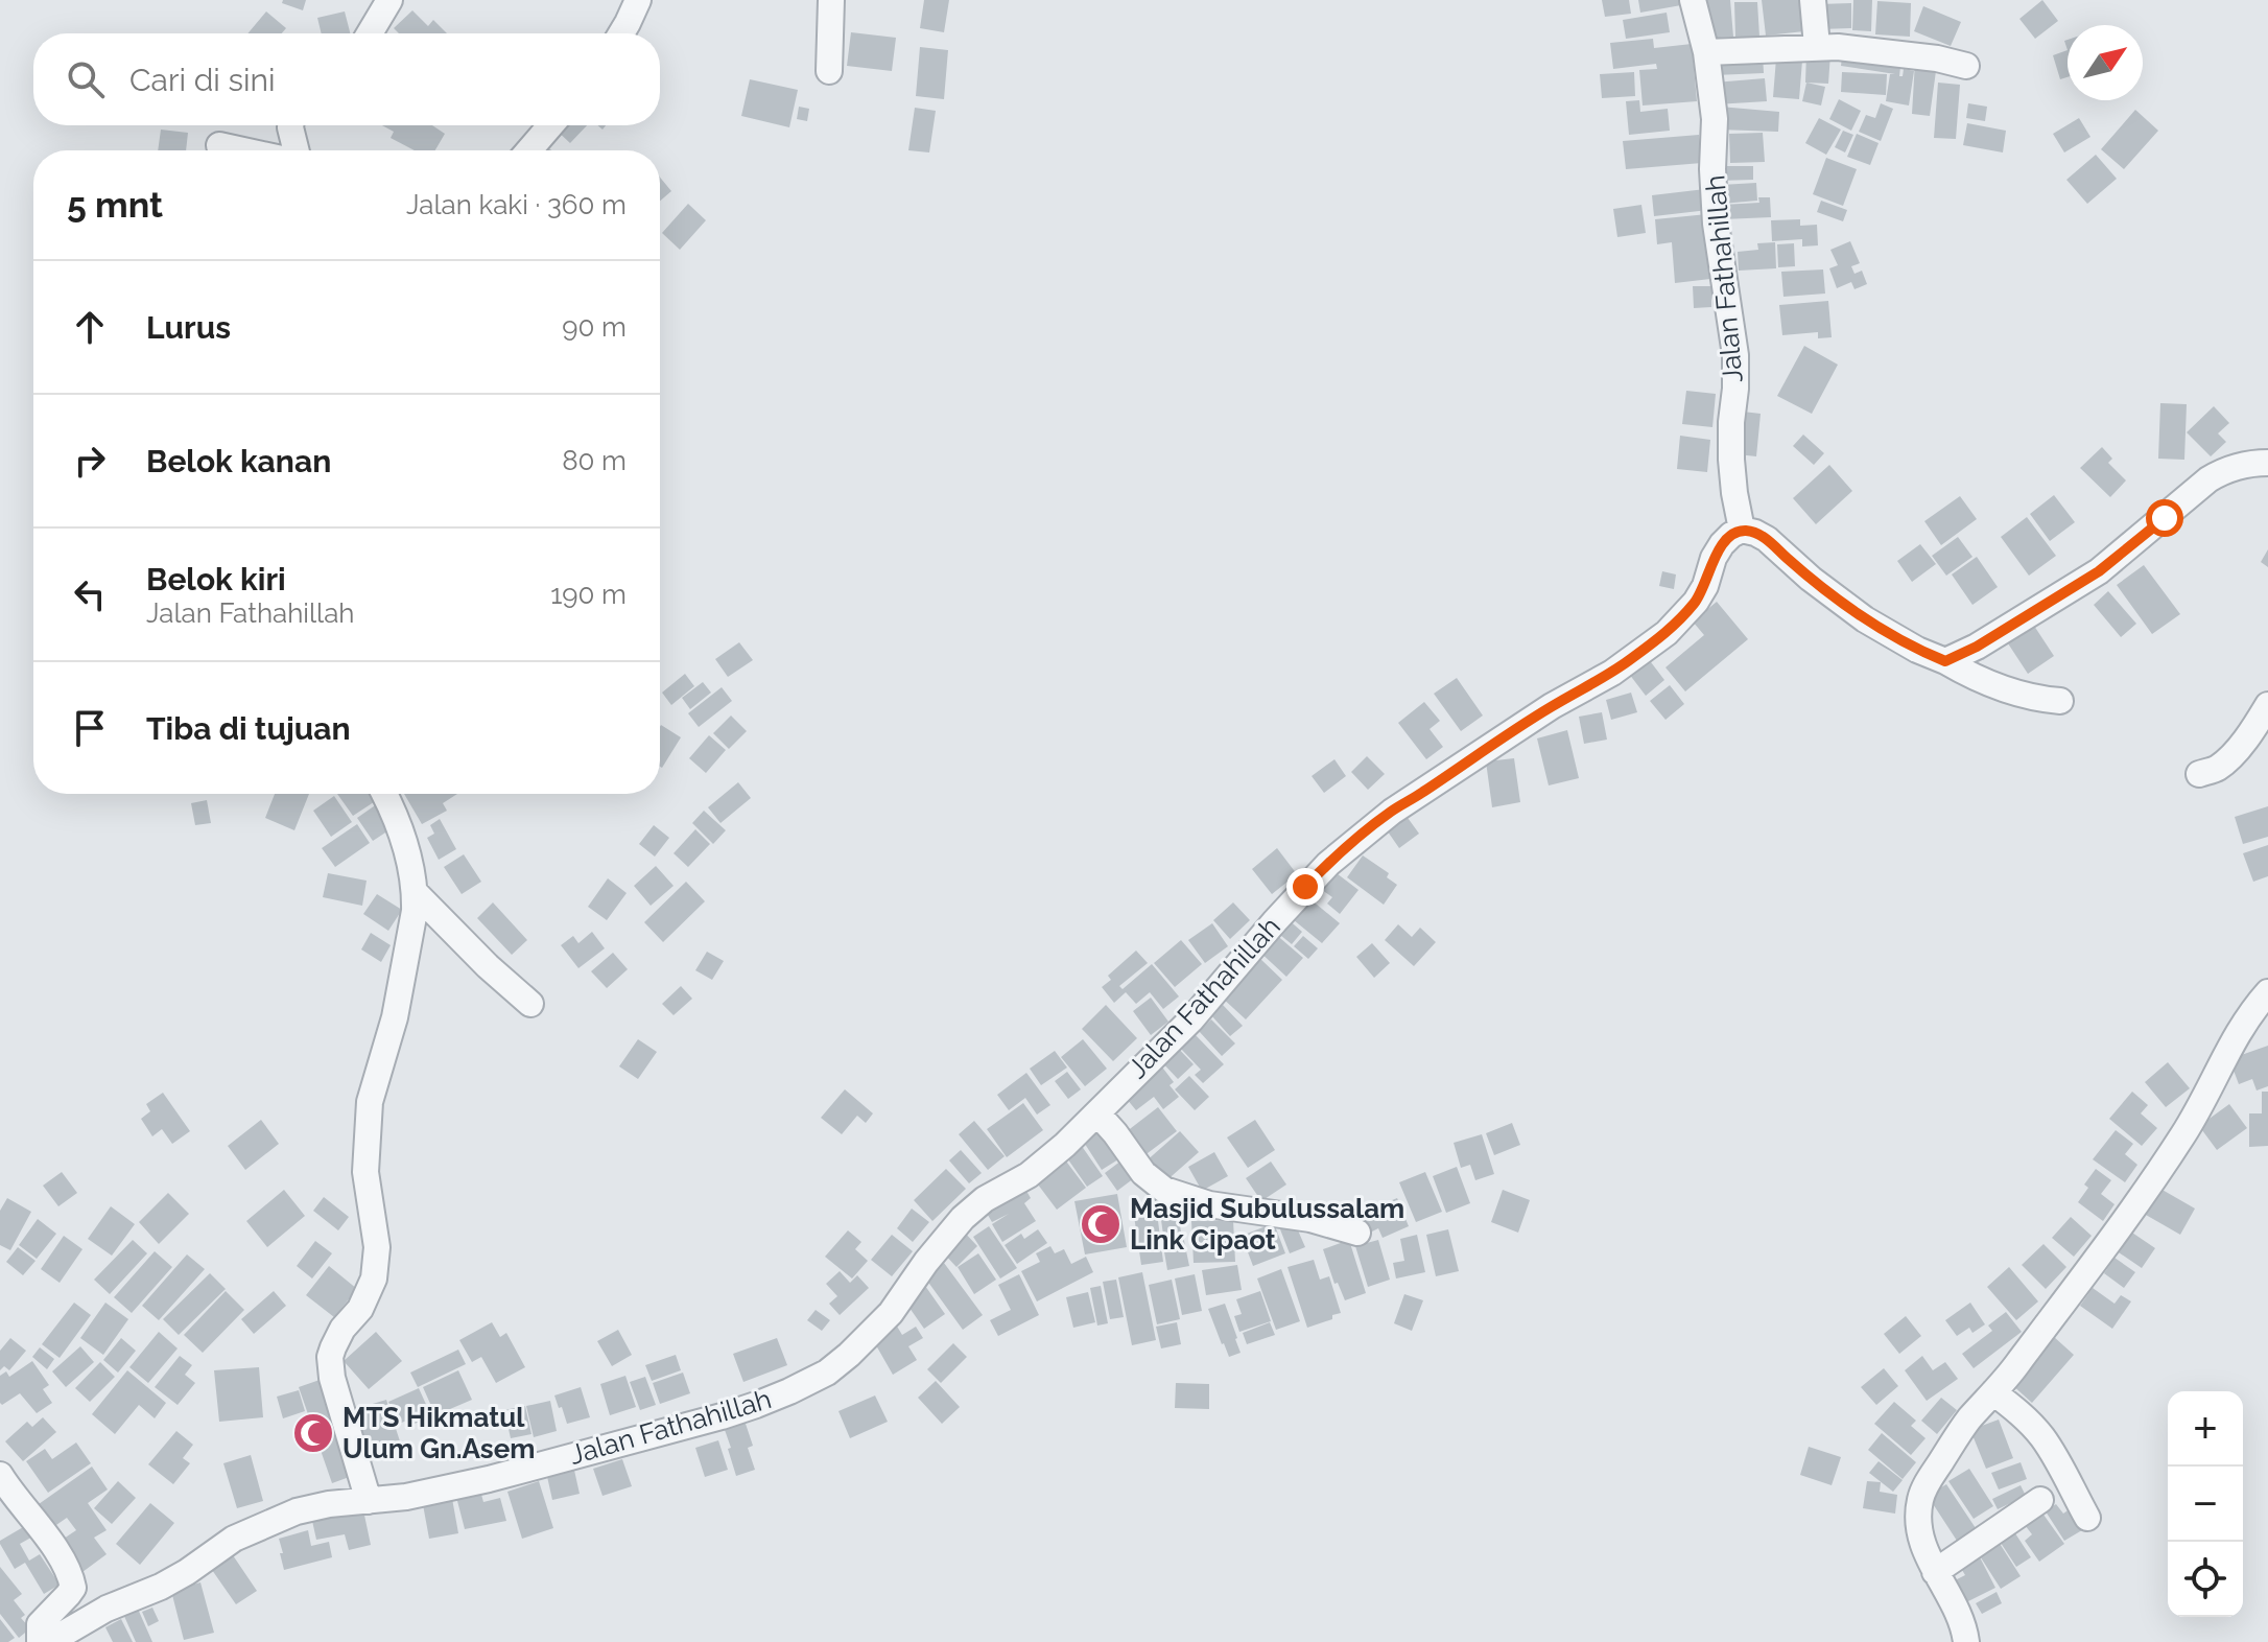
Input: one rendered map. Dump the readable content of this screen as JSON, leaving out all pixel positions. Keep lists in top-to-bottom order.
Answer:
{
  "streets": {
    "street": ["Jalan Fathahillah"]
  },
  "places": {
    "mosque": ["Masjid Subulussalam Link Cipaot", "MTS Hikmatul Ulum Gn.Asem"]
  },
  "north": "top right",
  "page": {
    "search": "Cari di sini",
    "heading": ["5 mnt", "Jalan kaki · 360 m"],
    "list": [
      ["Lurus", "90 m"],
      ["Belok kanan", "80 m"],
      ["Belok kiri", "Jalan Fathahillah", "190 m"],
      "Tiba di tujuan"
    ],
    "map_buttons": ["+", "−"]
  }
}
